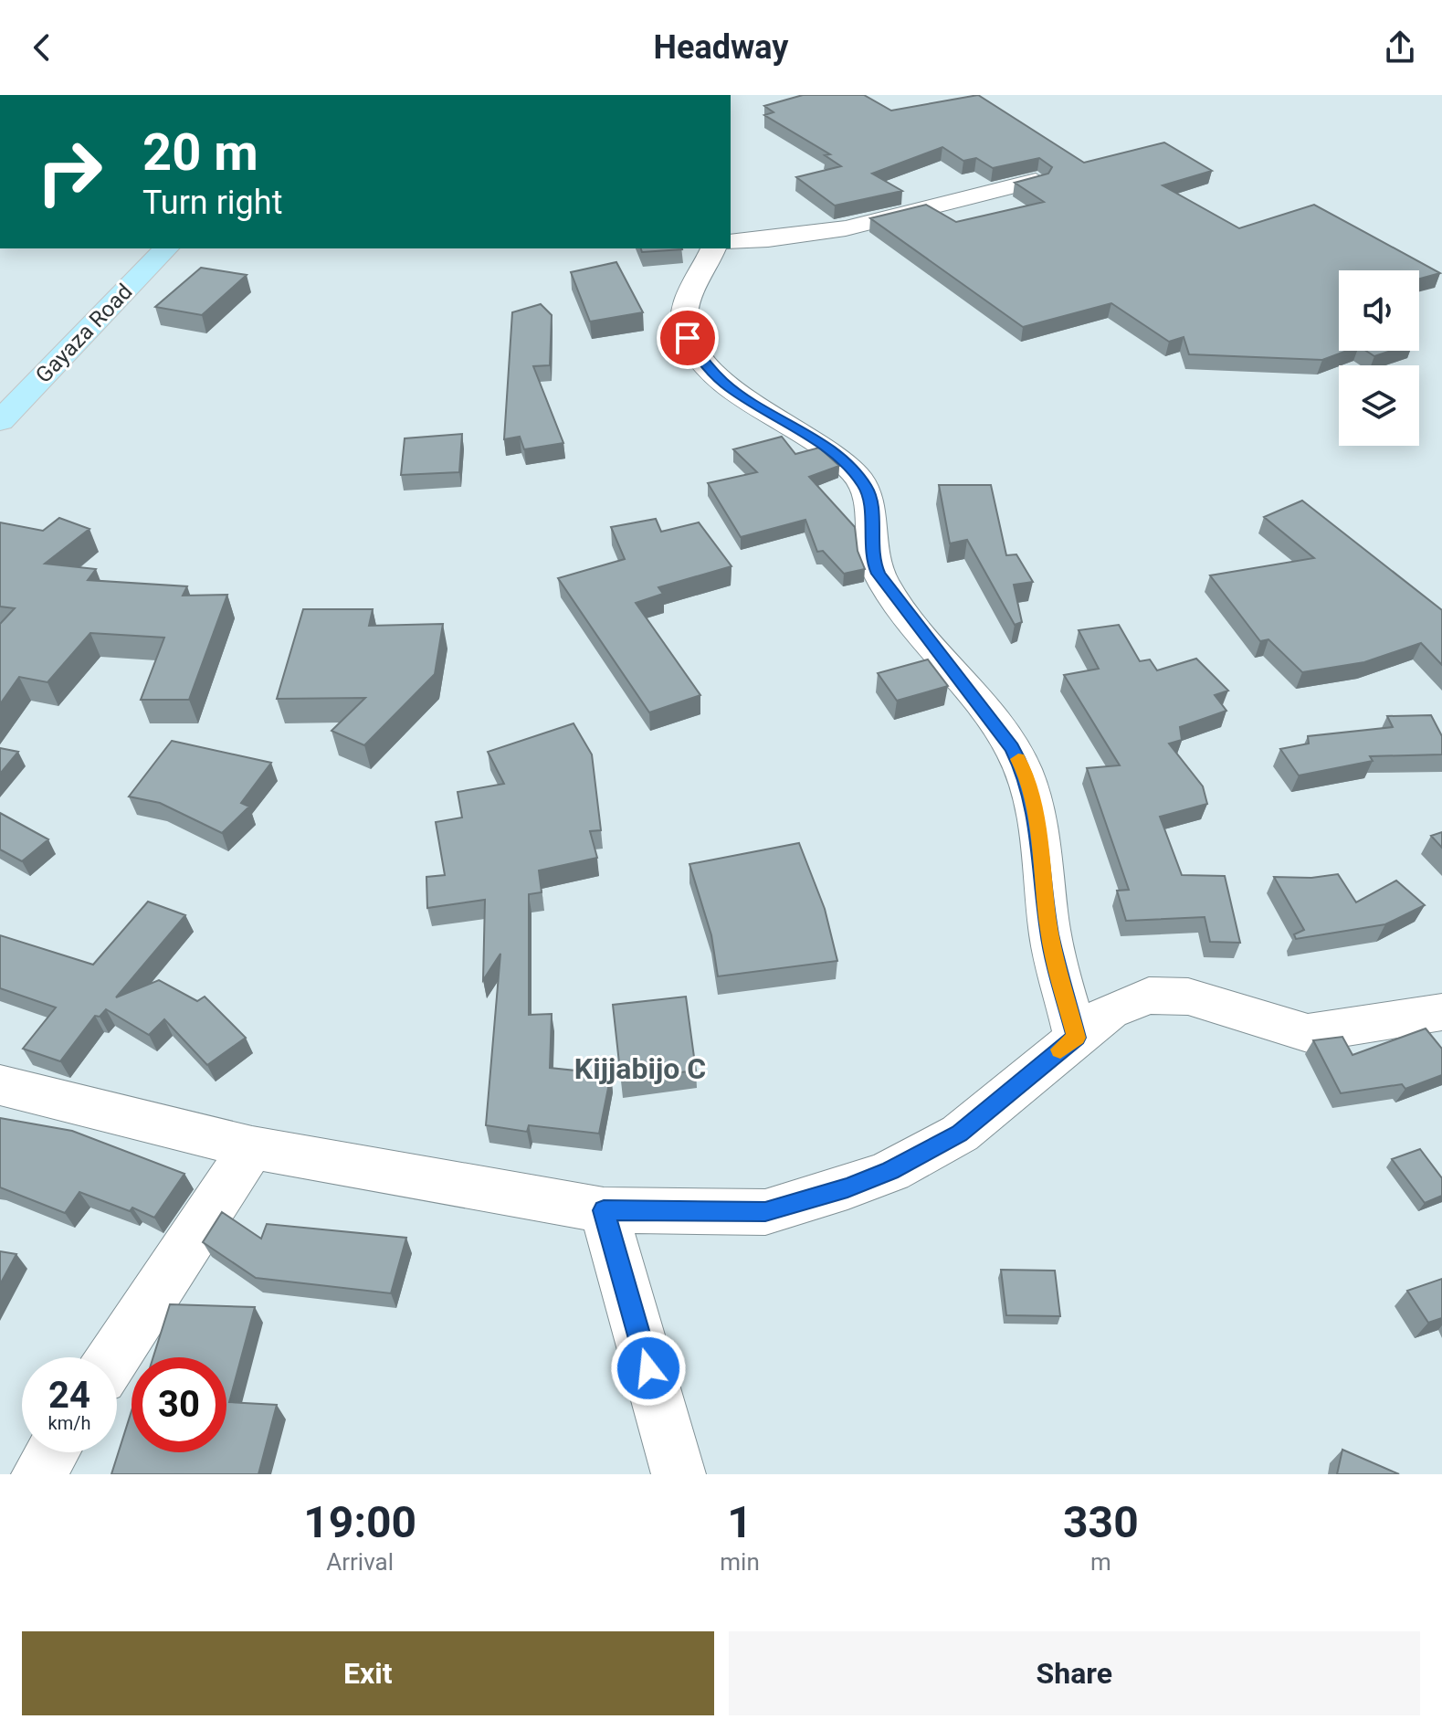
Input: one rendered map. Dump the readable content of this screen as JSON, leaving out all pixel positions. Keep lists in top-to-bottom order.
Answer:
{
  "streets": {
    "main road": ["Gayaza Road"]
  },
  "districts": ["Kijjabijo C"],
  "page": {
    "header": "Headway",
    "turn": ["20 m", "Turn right"],
    "speed": "24 km/h",
    "limit": "30",
    "eta": [
      "19:00",
      "Arrival",
      "1",
      "min",
      "330",
      "m"
    ],
    "buttons": ["Exit", "Share"]
  }
}
